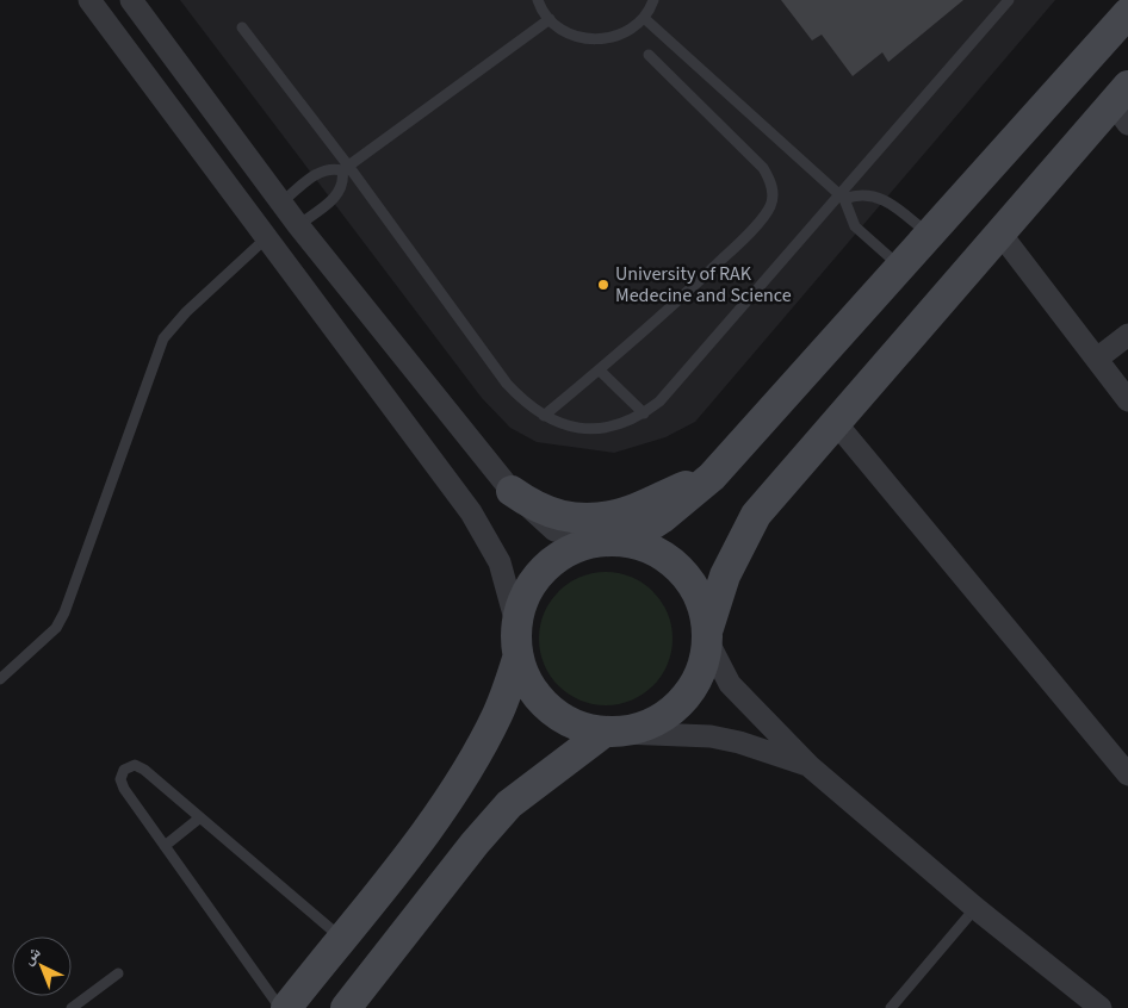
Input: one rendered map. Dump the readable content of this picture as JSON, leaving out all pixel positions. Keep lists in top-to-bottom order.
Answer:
{
  "places": ["University of RAK Medecine and Science"],
  "north": "top left"
}
